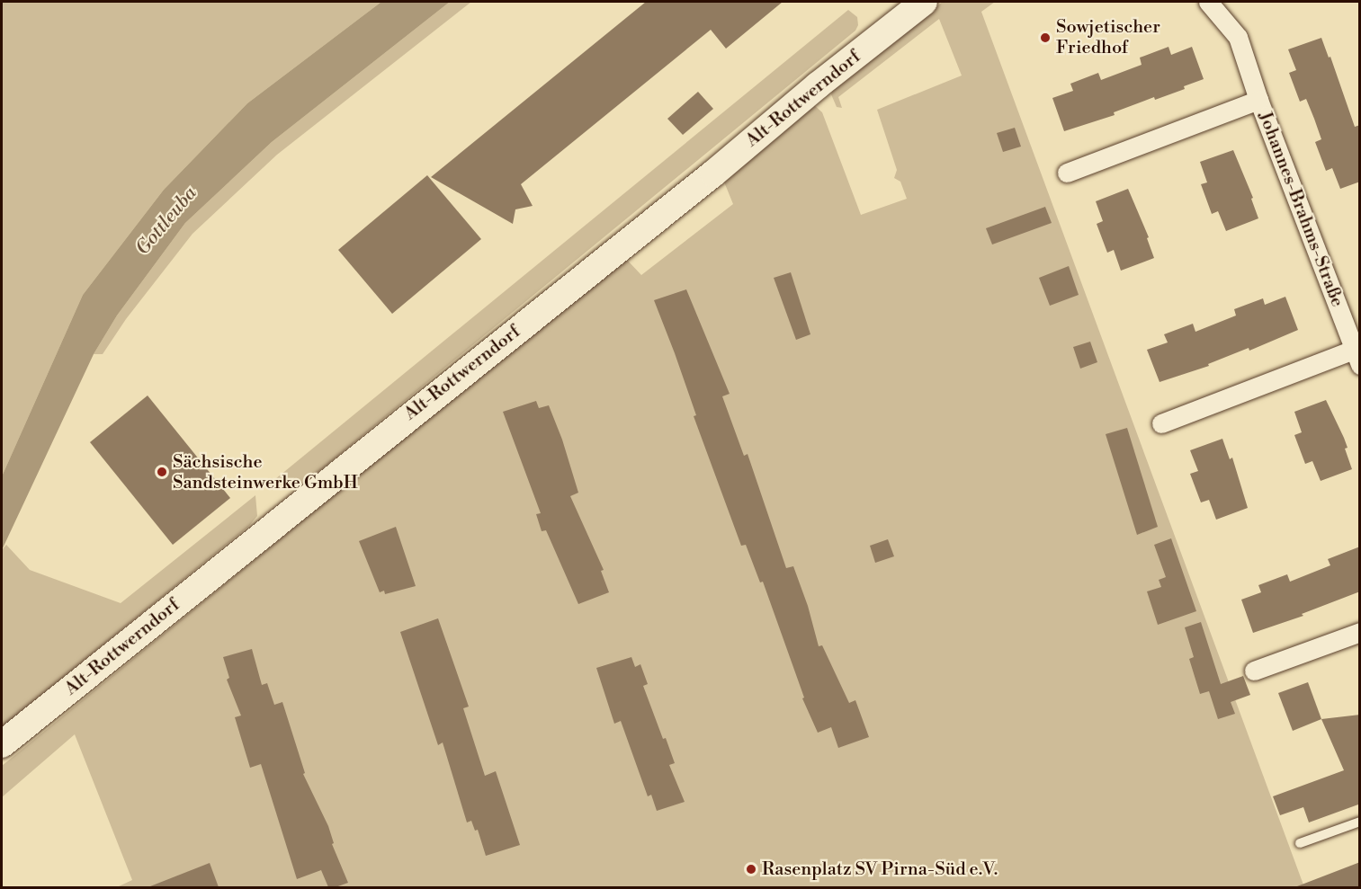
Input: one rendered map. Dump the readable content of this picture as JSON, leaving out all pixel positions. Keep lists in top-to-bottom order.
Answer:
{
  "streets": {
    "main road": ["Alt-Rottwerndorf"],
    "street": ["Johannes-Brahms-Straße"]
  },
  "water": ["Gottleuba"],
  "places": ["Sowjetischer Friedhof", "Sächsische Sandsteinwerke GmbH", "Rasenplatz SV Pirna-Süd e.V."]
}
